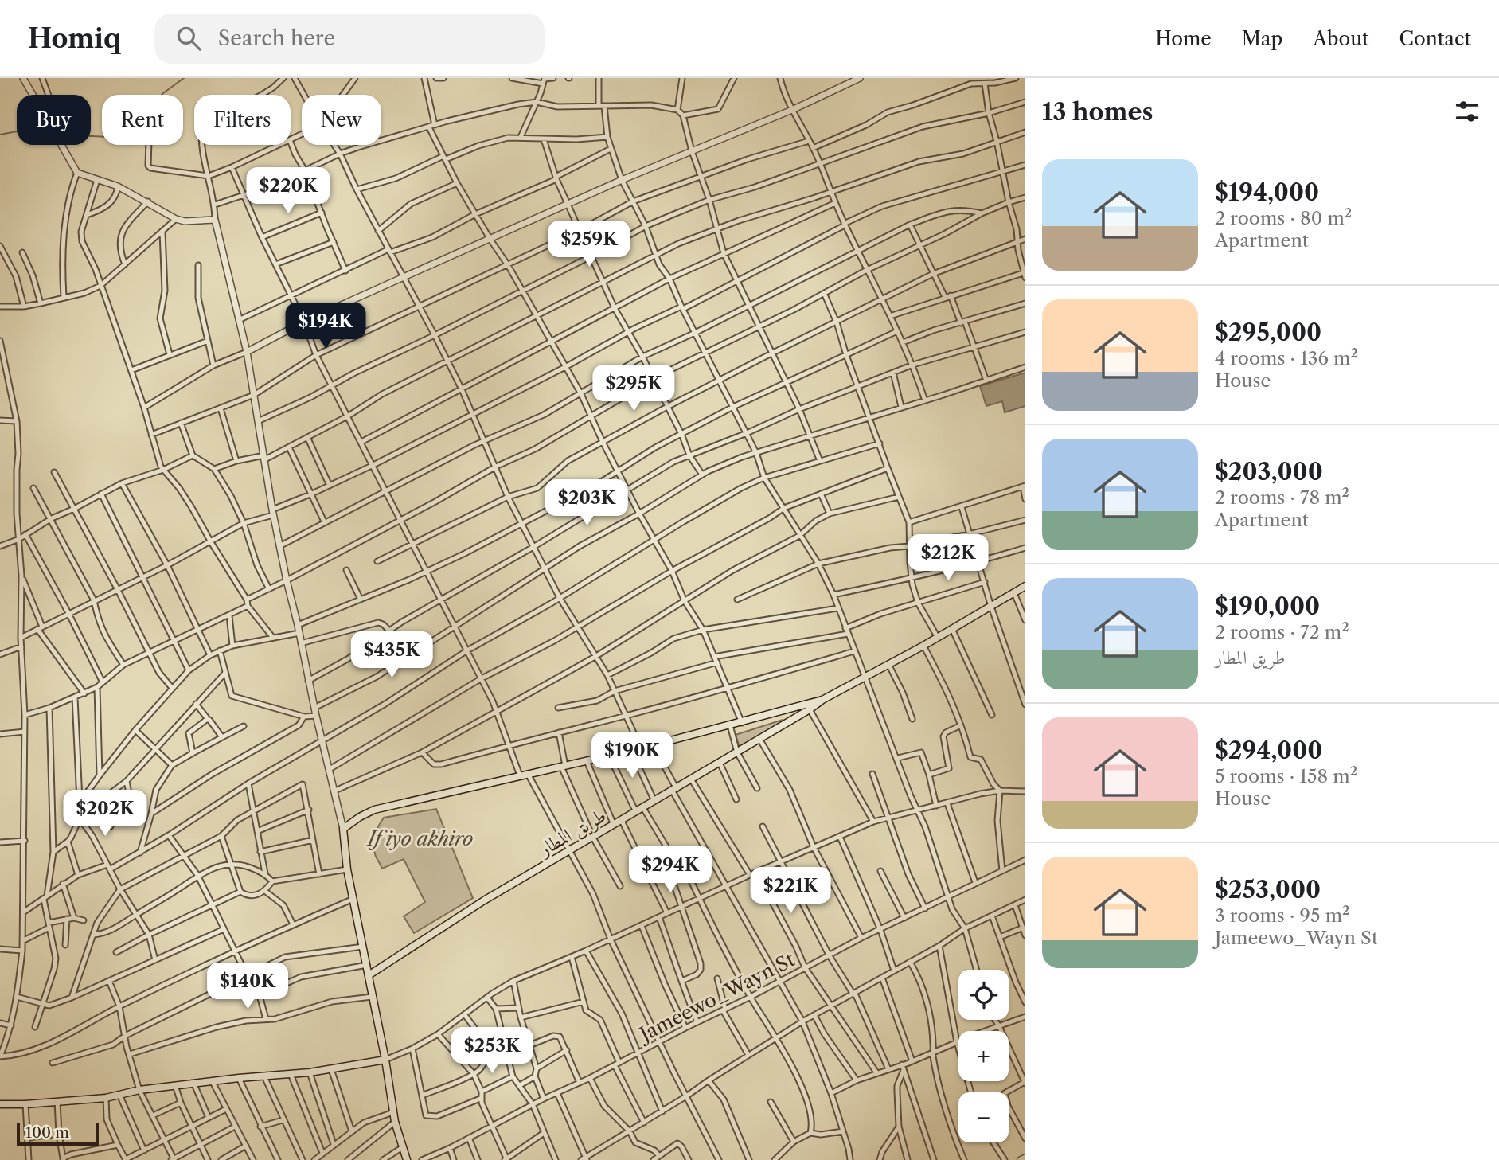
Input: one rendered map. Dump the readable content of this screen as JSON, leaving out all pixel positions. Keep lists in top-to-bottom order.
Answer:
{
  "streets": {
    "main road": ["طريق المطار"],
    "street": ["Jameewo_Wayn St"]
  },
  "parks": ["If iyo akhiro"],
  "scale_bar": "100 m",
  "page": {
    "header": "Homiq",
    "search": "Search here",
    "nav": [
      "Home",
      "Map",
      "About",
      "Contact"
    ],
    "heading": "13 homes",
    "chip": [
      "Buy",
      "Rent",
      "Filters",
      "New"
    ],
    "list": [
      {
        "name": "$194,000",
        "note": "2 rooms · 80 m² · Apartment"
      },
      {
        "name": "$295,000",
        "note": "4 rooms · 136 m² · House"
      },
      {
        "name": "$203,000",
        "note": "2 rooms · 78 m² · Apartment"
      },
      {
        "name": "$190,000",
        "note": "2 rooms · 72 m² · طريق المطار"
      },
      {
        "name": "$294,000",
        "note": "5 rooms · 158 m² · House"
      },
      {
        "name": "$253,000",
        "note": "3 rooms · 95 m² · Jameewo_Wayn St"
      }
    ],
    "price": [
      "$220K",
      "$259K",
      "$194K",
      "$295K",
      "$203K",
      "$212K",
      "$435K",
      "$190K",
      "$202K",
      "$294K",
      "$221K",
      "$140K",
      "$253K"
    ],
    "map_buttons": ["+", "−"],
    "scale": "100 m"
  }
}
